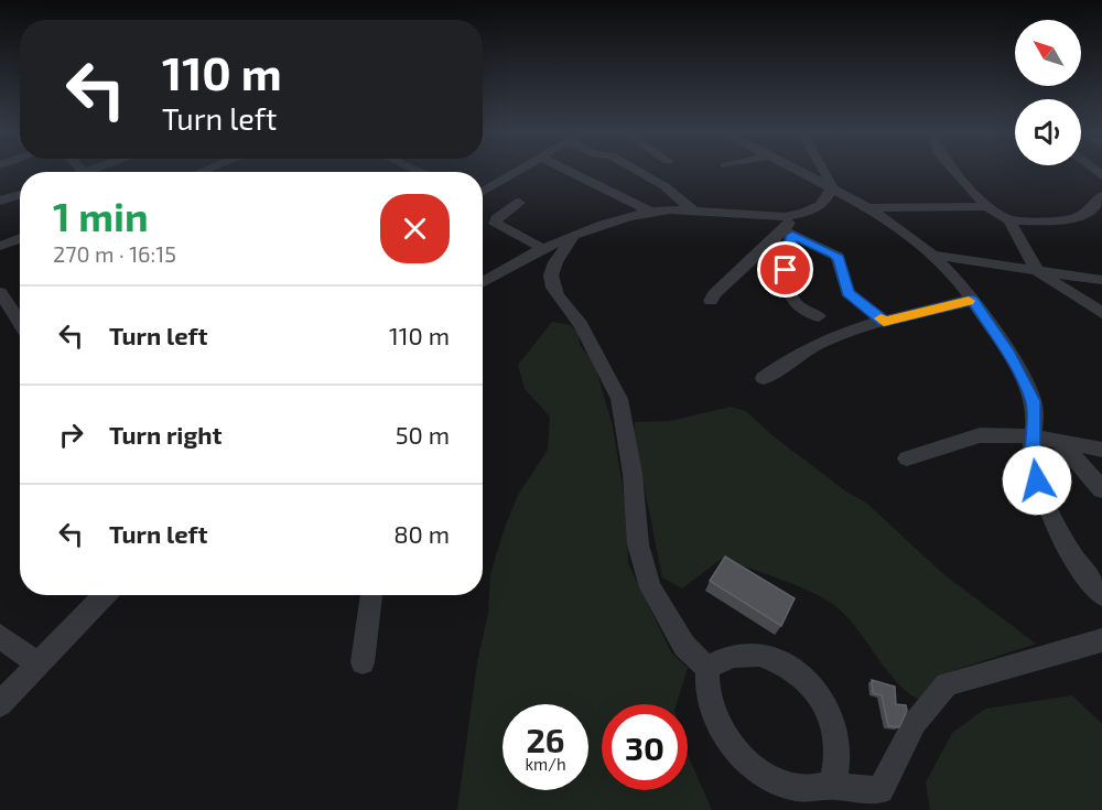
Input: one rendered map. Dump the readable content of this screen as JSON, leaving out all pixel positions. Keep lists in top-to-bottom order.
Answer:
{
  "north": "top left",
  "page": {
    "turn": ["110 m", "Turn left"],
    "heading": ["1 min", "270 m · 16:15"],
    "list": [
      {
        "name": "Turn left",
        "value": "110 m"
      },
      {
        "name": "Turn right",
        "value": "50 m"
      },
      {
        "name": "Turn left",
        "value": "80 m"
      }
    ],
    "speed": "26 km/h",
    "limit": "30"
  }
}
